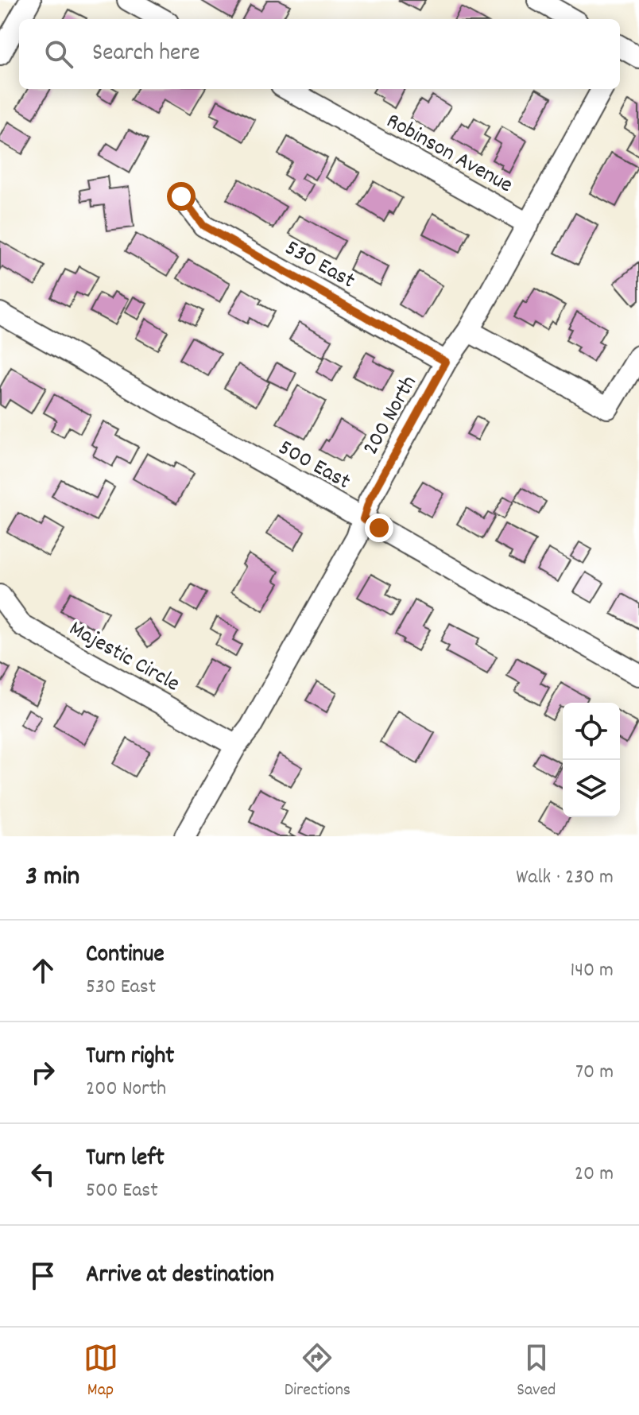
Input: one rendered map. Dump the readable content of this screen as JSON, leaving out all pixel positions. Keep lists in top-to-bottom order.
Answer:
{
  "streets": {
    "street": [
      "Robinson Avenue",
      "530 East",
      "200 North",
      "500 East",
      "Majestic Circle"
    ]
  },
  "crossings": [
    ["Robinson Avenue", "200 North"],
    ["530 East", "200 North"],
    ["200 North", "500 East"],
    ["200 North", "Majestic Circle"]
  ],
  "page": {
    "search": "Search here",
    "heading": ["3 min", "Walk · 230 m"],
    "list": [
      ["Continue", "530 East", "140 m"],
      ["Turn right", "200 North", "70 m"],
      ["Turn left", "500 East", "20 m"],
      "Arrive at destination"
    ],
    "nav": ["Map", "Directions", "Saved"]
  }
}
